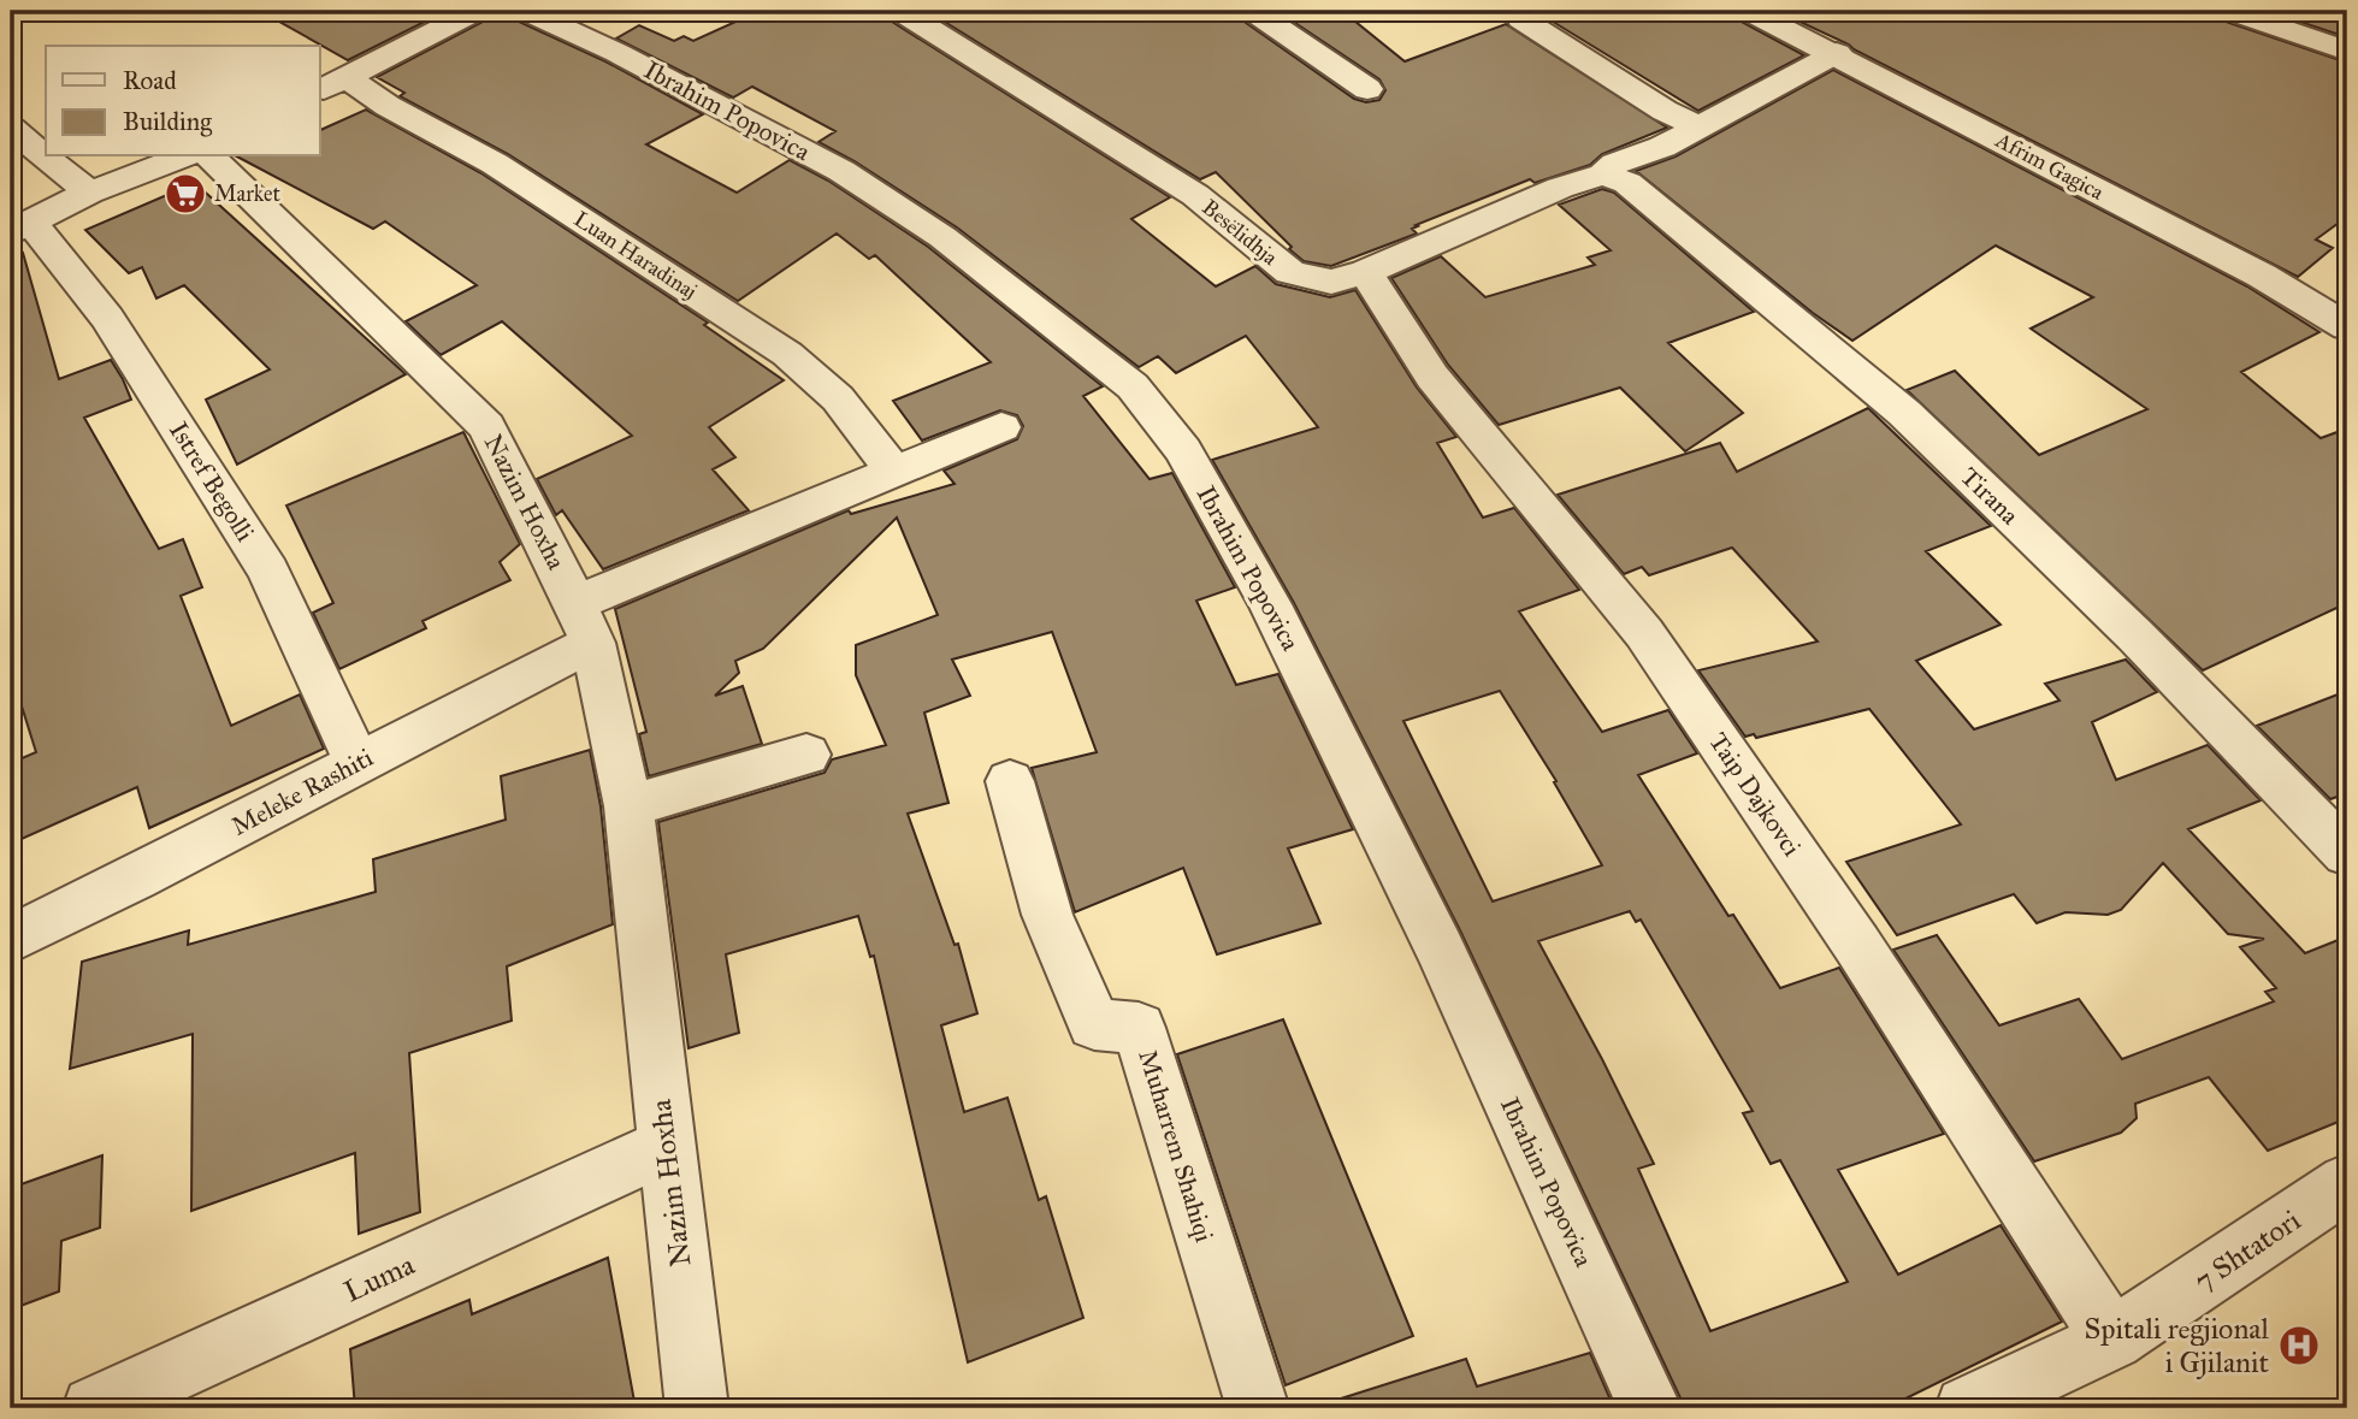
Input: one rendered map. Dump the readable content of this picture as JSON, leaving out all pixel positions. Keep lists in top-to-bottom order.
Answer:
{
  "streets": {
    "street": [
      "Ibrahim Popovica",
      "Afrim Gagica",
      "Besëlidhja",
      "Luan Haradinaj",
      "Istref Begolli",
      "Tirana",
      "Nazim Hoxha",
      "Meleke Rashiti",
      "Taip Dajkovci",
      "Muharrem Shahiqi",
      "7 Shtatori",
      "Luma"
    ]
  },
  "crossings": [
    ["Afrim Gagica", "Besëlidhja"],
    ["Besëlidhja", "Tirana"],
    ["Besëlidhja", "Taip Dajkovci"],
    ["Istref Begolli", "Meleke Rashiti"],
    ["Nazim Hoxha", "Meleke Rashiti"],
    ["Nazim Hoxha", "Luma"],
    ["Taip Dajkovci", "7 Shtatori"]
  ],
  "places": {
    "supermarket": ["Market"],
    "hospital": ["Spitali regjional i Gjilanit"]
  },
  "legend": ["Road", "Building"]
}
